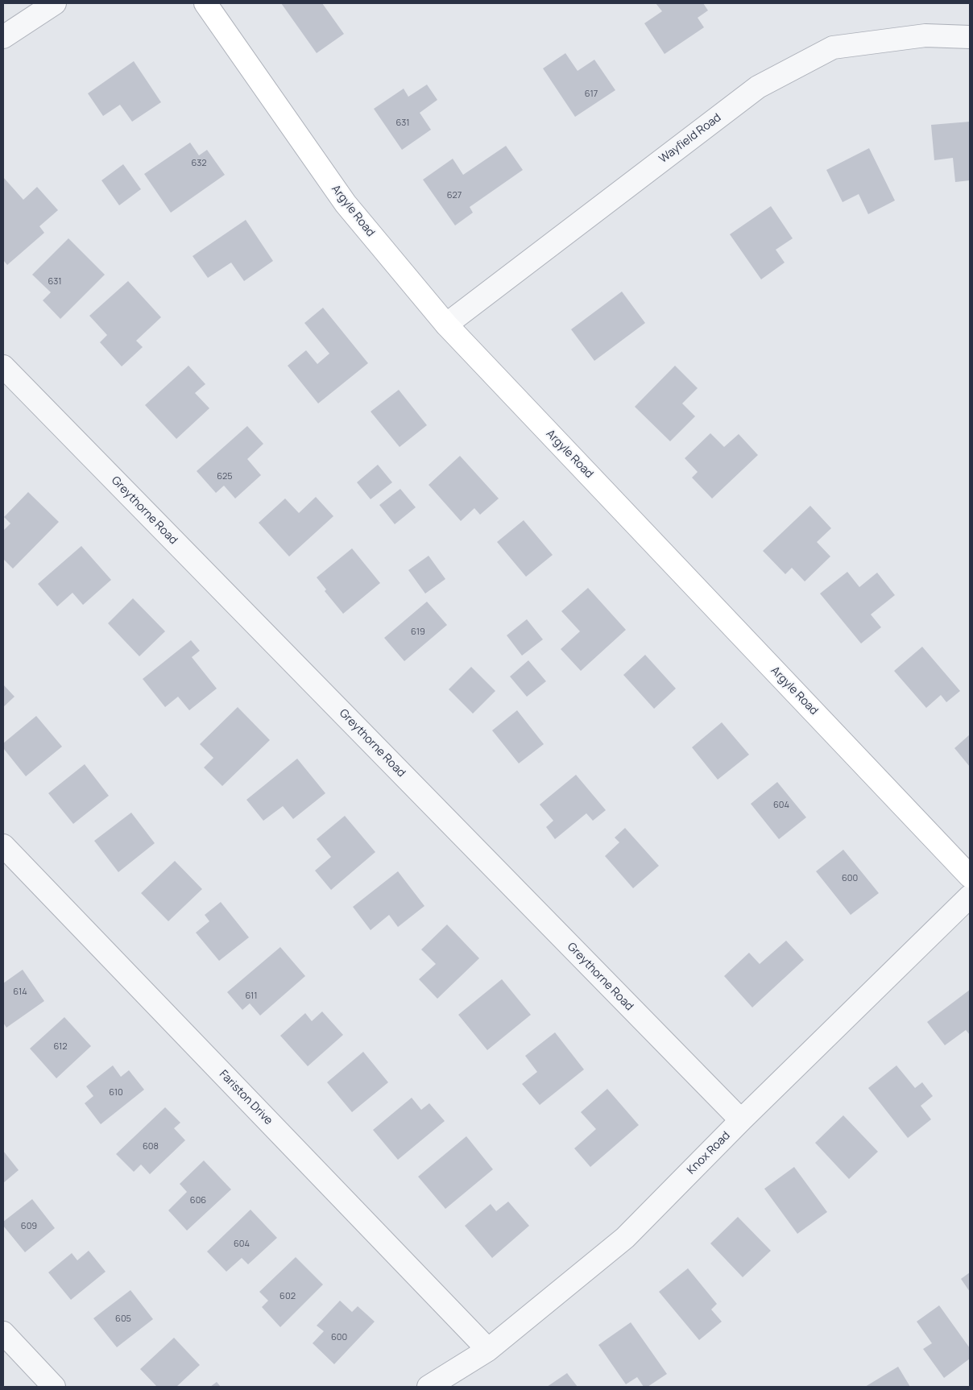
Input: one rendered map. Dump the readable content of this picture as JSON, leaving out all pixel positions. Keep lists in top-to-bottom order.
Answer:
{
  "streets": {
    "street": [
      "Wayfield Road",
      "Argyle Road",
      "Greythorne Road",
      "Fariston Drive",
      "Knox Road"
    ]
  },
  "crossings": [
    ["Wayfield Road", "Argyle Road"],
    ["Greythorne Road", "Knox Road"],
    ["Fariston Drive", "Knox Road"]
  ],
  "house_numbers": [
    "617",
    "631",
    "632",
    "627",
    "631",
    "625",
    "619",
    "604",
    "600",
    "614",
    "611",
    "612",
    "610",
    "608",
    "606",
    "609",
    "604",
    "602",
    "605",
    "600"
  ]
}
